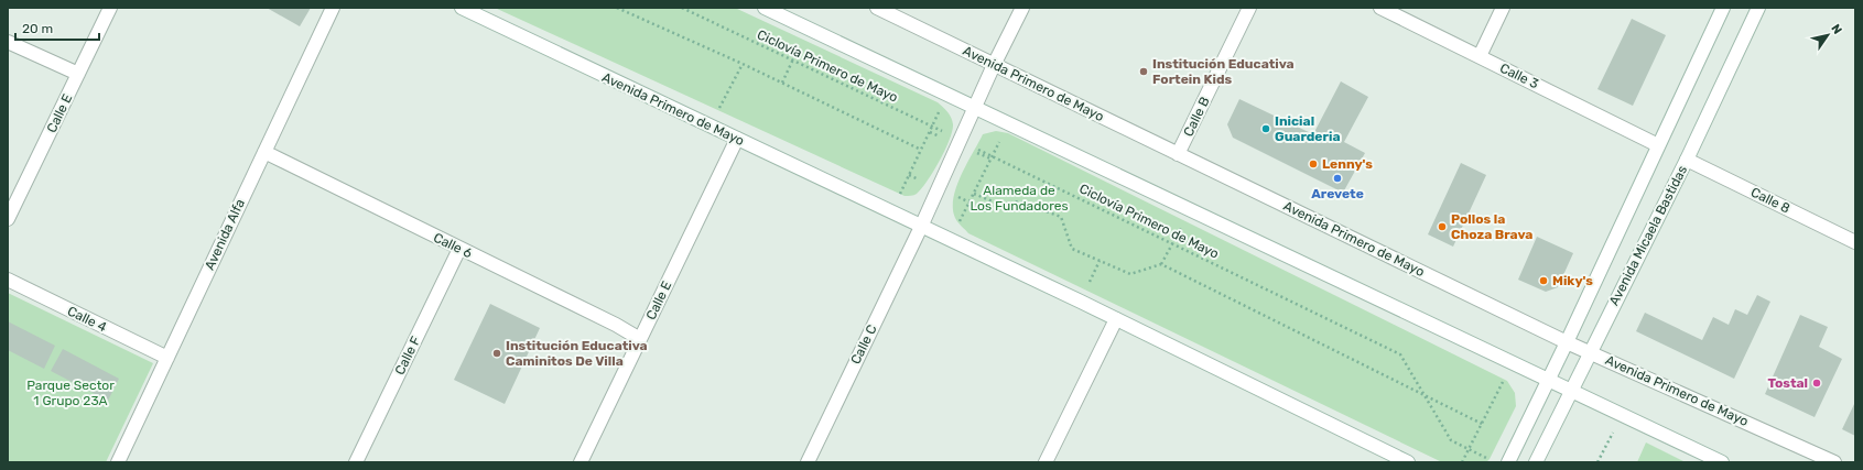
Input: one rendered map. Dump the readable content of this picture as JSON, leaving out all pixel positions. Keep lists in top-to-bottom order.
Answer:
{
  "streets": {
    "street": [
      "Calle 3",
      "Avenida Primero de Mayo",
      "Calle E",
      "Calle B",
      "Calle 8",
      "Avenida Alfa",
      "Avenida Micaela Bastidas",
      "Calle 6",
      "Calle 4",
      "Calle C",
      "Calle F"
    ],
    "path": ["Ciclovía Primero de Mayo"]
  },
  "crossings": [
    ["Ciclovía Primero de Mayo", "Calle C"],
    ["Calle 3", "Avenida Micaela Bastidas"],
    ["Avenida Primero de Mayo", "Calle E"],
    ["Avenida Primero de Mayo", "Calle B"],
    ["Avenida Primero de Mayo", "Avenida Micaela Bastidas"],
    ["Avenida Primero de Mayo", "Calle C"],
    ["Calle E", "Calle 6"],
    ["Calle 8", "Avenida Micaela Bastidas"],
    ["Avenida Alfa", "Calle 6"],
    ["Avenida Alfa", "Calle 4"],
    ["Calle 6", "Calle F"]
  ],
  "parks": ["Alameda de Los Fundadores", "Parque Sector 1 Grupo 23A"],
  "places": [
    "Institución Educativa Fortein Kids",
    "Inicial Guarderia",
    "Lenny's",
    "Arevete",
    "Pollos la Choza Brava",
    "Miky's",
    "Institución Educativa Caminitos De Villa",
    "Tostal"
  ],
  "scale_bar": "20 m",
  "north": "top right"
}
